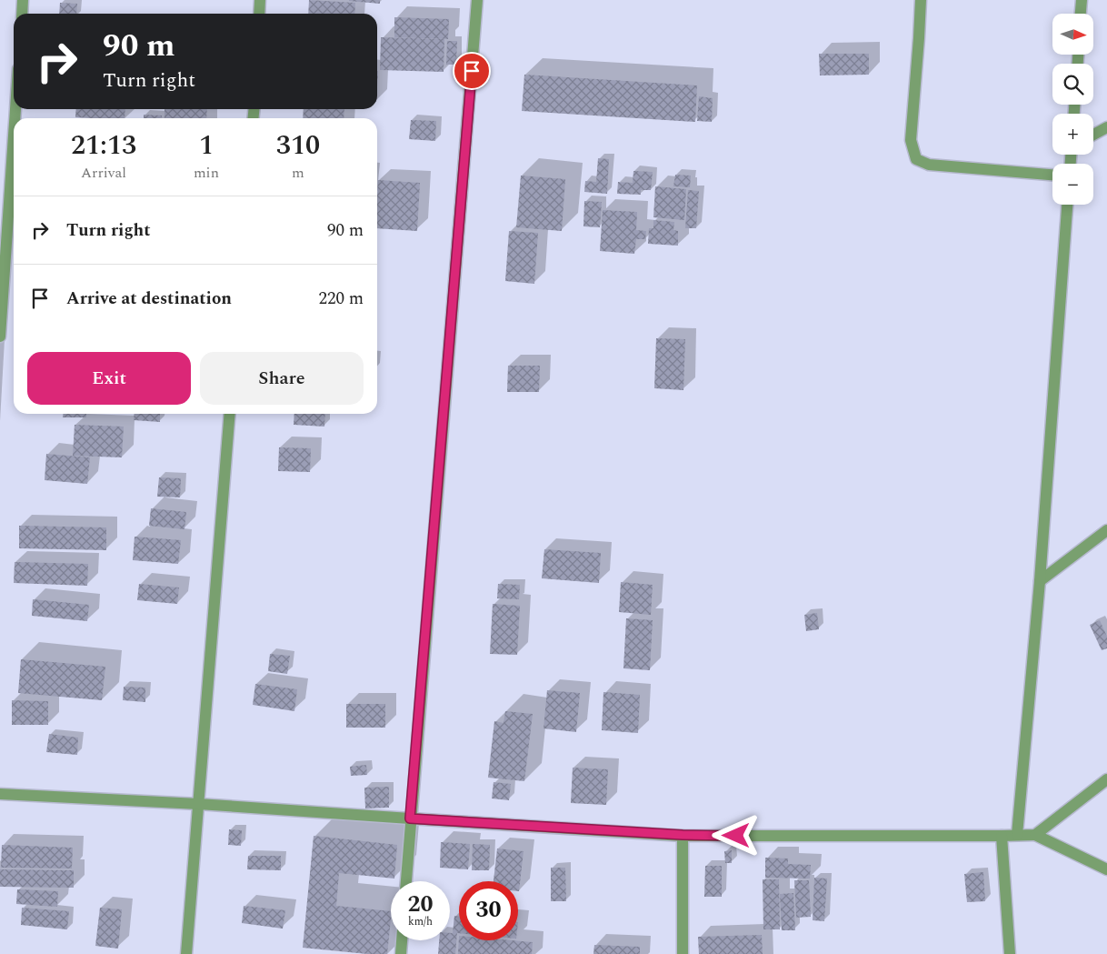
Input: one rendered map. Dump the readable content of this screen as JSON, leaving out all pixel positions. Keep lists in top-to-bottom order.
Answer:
{
  "north": "right",
  "page": {
    "map_buttons": ["+", "−"],
    "turn": ["90 m", "Turn right"],
    "eta": [
      "21:13",
      "Arrival",
      "1",
      "min",
      "310",
      "m"
    ],
    "list": [
      {
        "name": "Turn right",
        "value": "90 m"
      },
      {
        "name": "Arrive at destination",
        "value": "220 m"
      }
    ],
    "buttons": ["Exit", "Share"],
    "speed": "20 km/h",
    "limit": "30"
  }
}
